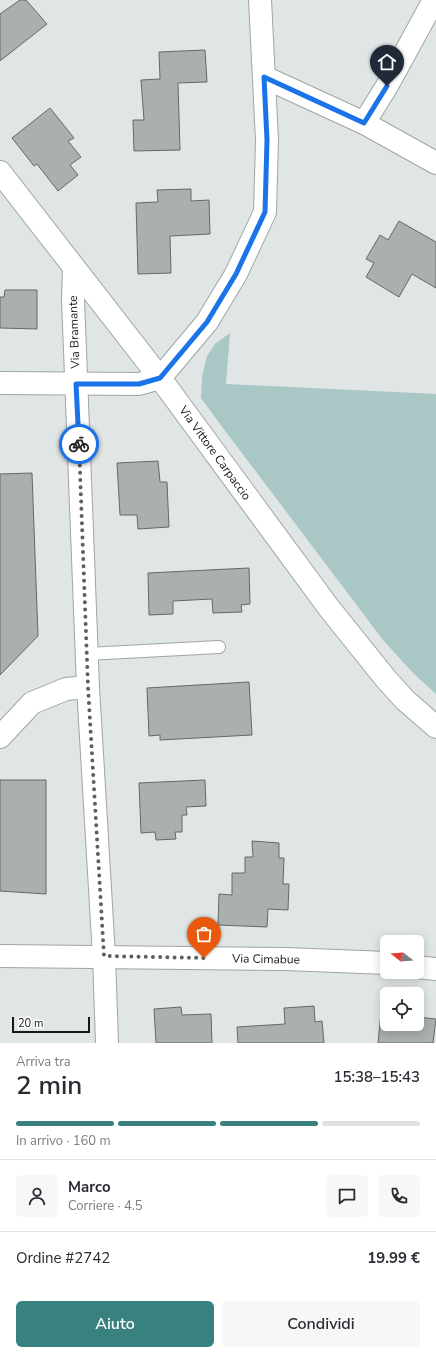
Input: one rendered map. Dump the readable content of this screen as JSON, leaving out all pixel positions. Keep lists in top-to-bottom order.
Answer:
{
  "streets": {
    "street": ["Via Bramante", "Via Vittore Carpaccio", "Via Cimabue"]
  },
  "crossings": [
    ["Via Bramante", "Via Vittore Carpaccio"],
    ["Via Bramante", "Via Cimabue"]
  ],
  "scale_bar": "20 m",
  "north": "left",
  "page": {
    "scale": "20 m",
    "heading": ["2 min", "Arriva tra", "15:38–15:43"],
    "panel": [
      "Marco",
      "Corriere · 4.5",
      "Ordine #2742",
      "19.99 €"
    ],
    "bar": "In arrivo · 160 m",
    "buttons": ["Aiuto", "Condividi"]
  }
}
